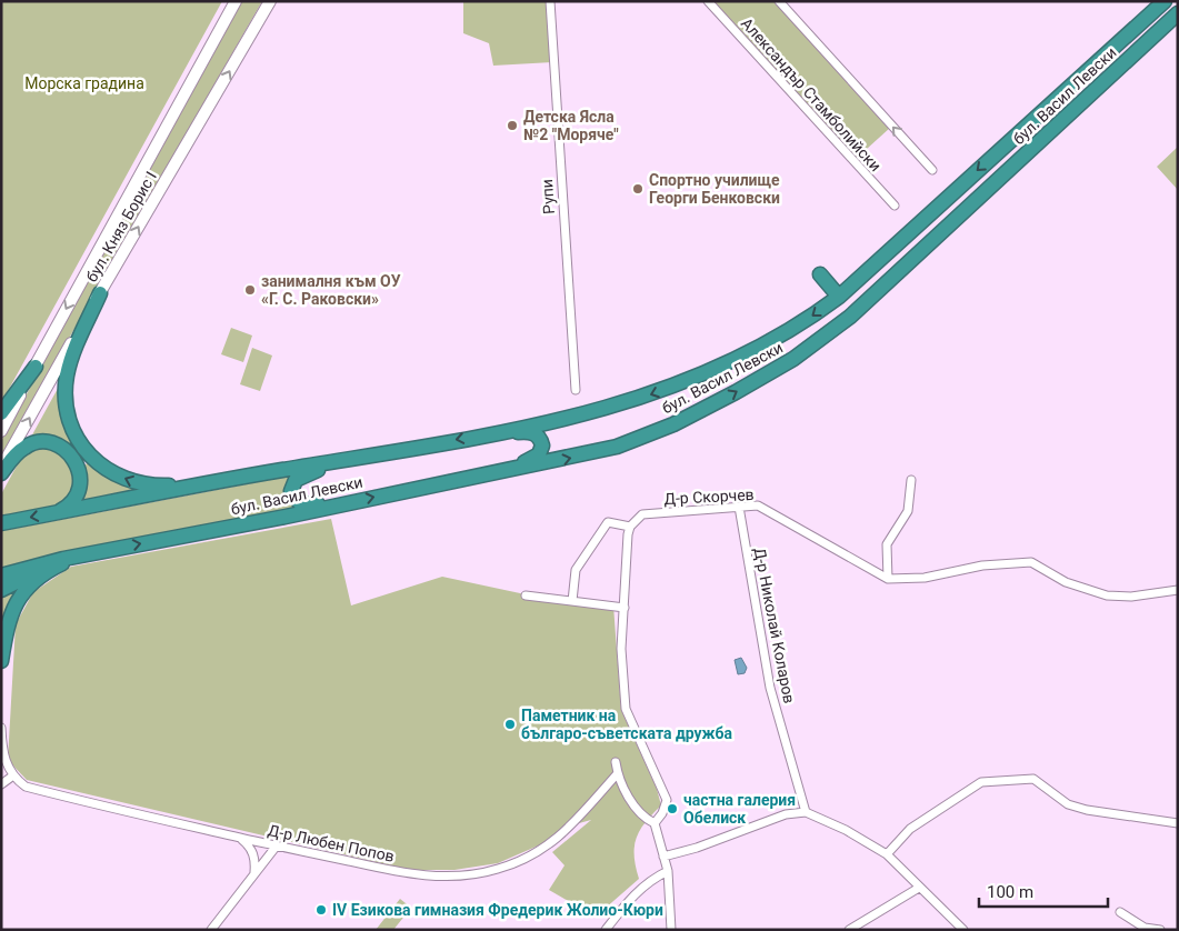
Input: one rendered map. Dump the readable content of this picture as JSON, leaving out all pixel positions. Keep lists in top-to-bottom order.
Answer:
{
  "streets": {
    "highway": ["бул. Васил Левски"],
    "main road": ["бул. Княз Борис I"],
    "street": [
      "Александър Стамболийски",
      "Рупи",
      "Д-р Скорчев",
      "Д-р Николай Коларов",
      "Д-р Любен Попов"
    ]
  },
  "crossings": [
    ["Д-р Скорчев", "Д-р Николай Коларов"]
  ],
  "parks": ["Морска градина"],
  "places": [
    "Детска Ясла №2 \"Моряче\"",
    "Спортно училище Георги Бенковски",
    "занималня към ОУ «Г. С. Раковски»",
    "Паметник на българо-съветската дружба",
    "частна галерия Обелиск",
    "IV Езикова гимназия Фредерик Жолио-Кюри"
  ],
  "scale_bar": "100 m"
}
